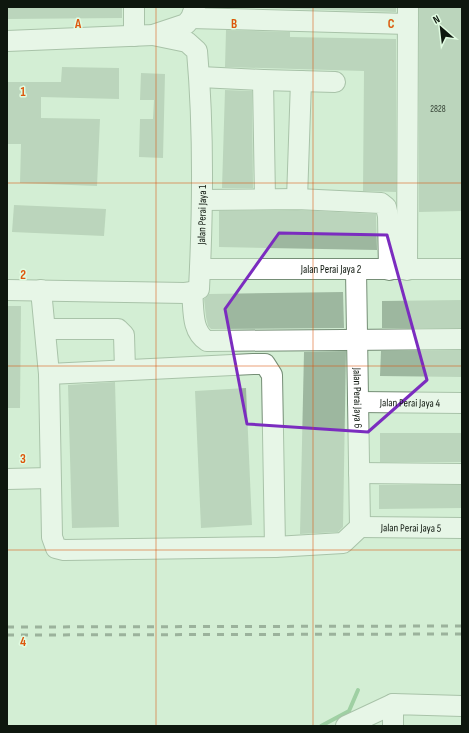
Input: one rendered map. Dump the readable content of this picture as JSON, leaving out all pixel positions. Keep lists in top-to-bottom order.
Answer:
{
  "streets": {
    "street": [
      "Jalan Perai Jaya 1",
      "Jalan Perai Jaya 2",
      "Jalan Perai Jaya 6",
      "Jalan Perai Jaya 4",
      "Jalan Perai Jaya 5"
    ]
  },
  "crossings": [
    ["Jalan Perai Jaya 1", "Jalan Perai Jaya 2"],
    ["Jalan Perai Jaya 2", "Jalan Perai Jaya 6"],
    ["Jalan Perai Jaya 6", "Jalan Perai Jaya 4"],
    ["Jalan Perai Jaya 6", "Jalan Perai Jaya 5"]
  ],
  "house_numbers": ["2828"],
  "north": "top left",
  "grid": {
    "columns": ["A", "B", "C"],
    "rows": [
      "1",
      "2",
      "3",
      "4"
    ]
  }
}
